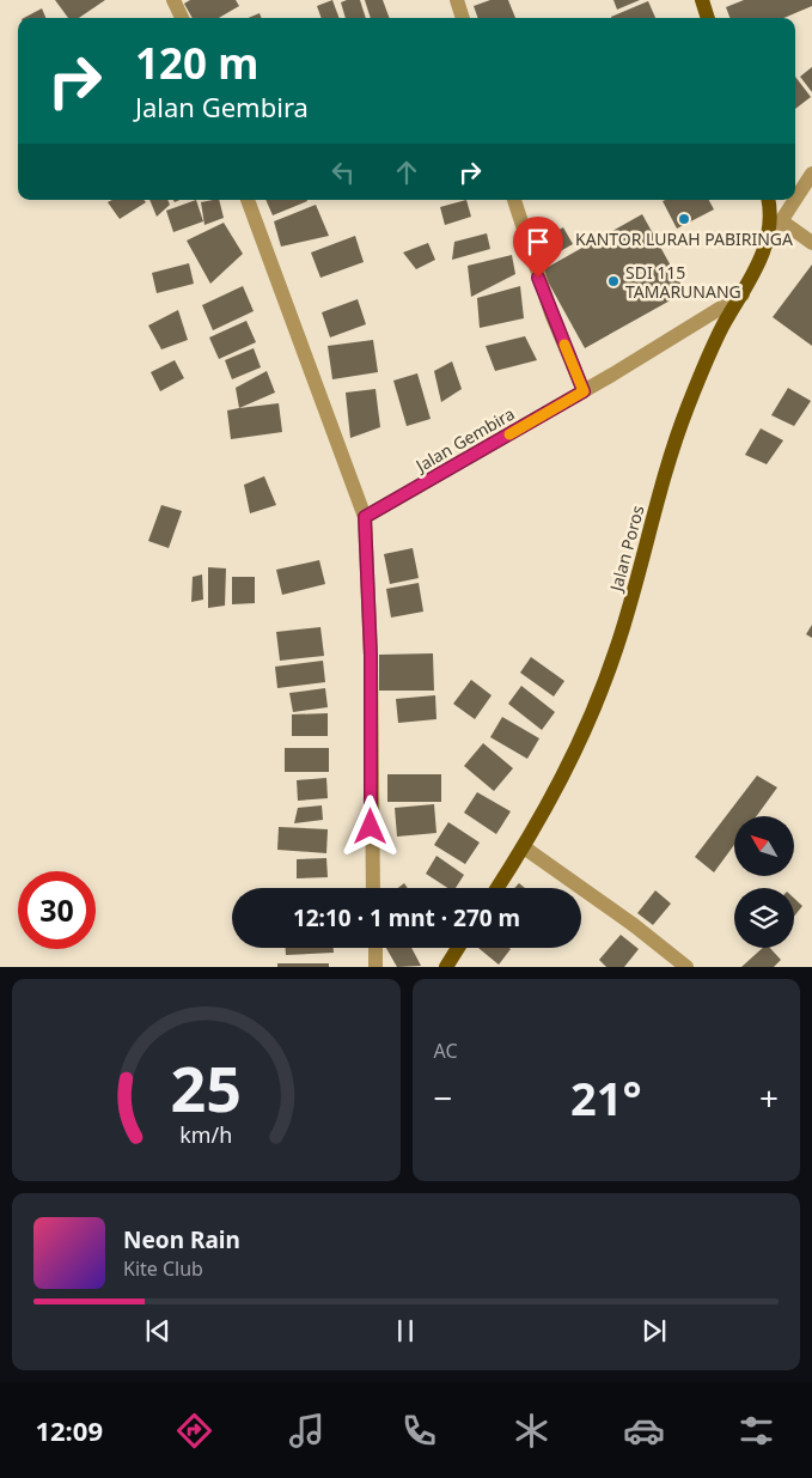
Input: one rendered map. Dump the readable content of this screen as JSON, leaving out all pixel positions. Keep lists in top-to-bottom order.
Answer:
{
  "streets": {
    "main road": ["Jalan Poros"],
    "street": ["Jalan Gembira"]
  },
  "crossings": [
    ["Jalan Gembira", "Jalan Poros"]
  ],
  "places": ["KANTOR LURAH PABIRINGA", "SDI 115 TAMARUNANG"],
  "north": "top left",
  "page": {
    "turn": ["120 m", "Jalan Gembira"],
    "limit": "30",
    "trip": "12:10 · 1 mnt · 270 m",
    "tile": "AC",
    "heat": ["−", "21°", "+"],
    "song": ["Neon Rain", "Kite Club"],
    "tabs": "12:09",
    "gauge": ["25", "km/h"]
  }
}
